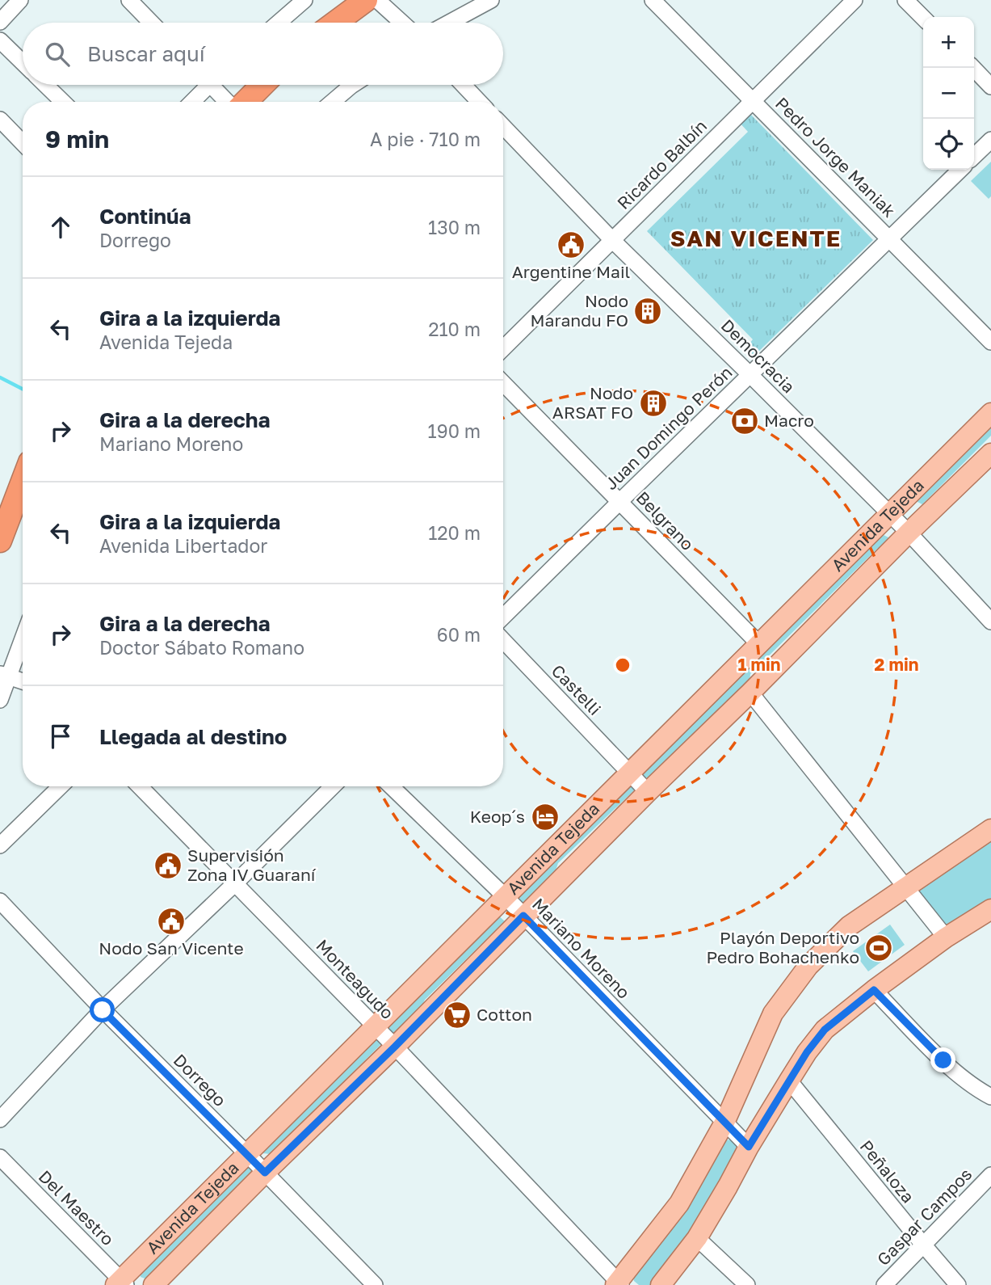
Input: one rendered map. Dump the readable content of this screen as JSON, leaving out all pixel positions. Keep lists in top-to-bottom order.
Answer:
{
  "streets": {
    "main road": ["Avenida Tejeda"],
    "street": [
      "Pedro Jorge Maniak",
      "Ricardo Balbín",
      "Democracia",
      "Juan Domingo Perón",
      "Belgrano",
      "Castelli",
      "Mariano Moreno",
      "Monteagudo",
      "Dorrego",
      "Peñaloza",
      "Del Maestro",
      "Gaspar Campos"
    ]
  },
  "crossings": [
    ["Pedro Jorge Maniak", "Ricardo Balbín"],
    ["Pedro Jorge Maniak", "Juan Domingo Perón"],
    ["Ricardo Balbín", "Democracia"],
    ["Democracia", "Juan Domingo Perón"],
    ["Democracia", "Avenida Tejeda"],
    ["Juan Domingo Perón", "Belgrano"],
    ["Belgrano", "Avenida Tejeda"],
    ["Avenida Tejeda", "Castelli"],
    ["Avenida Tejeda", "Mariano Moreno"],
    ["Avenida Tejeda", "Monteagudo"],
    ["Avenida Tejeda", "Dorrego"],
    ["Avenida Tejeda", "Del Maestro"],
    ["Peñaloza", "Gaspar Campos"]
  ],
  "districts": ["SAN VICENTE"],
  "places": {
    "public building": ["Argentine Mail", "Supervisión Zona IV Guaraní", "Nodo San Vicente"],
    "building": ["Nodo Marandu FO", "Nodo ARSAT FO"],
    "bank": ["Macro"],
    "hotel": ["Keop´s"],
    "sports": ["Playón Deportivo Pedro Bohachenko"],
    "supermarket": ["Cotton"]
  },
  "page": {
    "map_buttons": ["+", "−"],
    "search": "Buscar aquí",
    "heading": ["9 min", "A pie · 710 m"],
    "list": [
      ["Continúa", "Dorrego", "130 m"],
      ["Gira a la izquierda", "Avenida Tejeda", "210 m"],
      ["Gira a la derecha", "Mariano Moreno", "190 m"],
      ["Gira a la izquierda", "Avenida Libertador", "120 m"],
      ["Gira a la derecha", "Doctor Sábato Romano", "60 m"],
      "Llegada al destino"
    ]
  },
  "rings": ["1 min", "2 min"]
}
